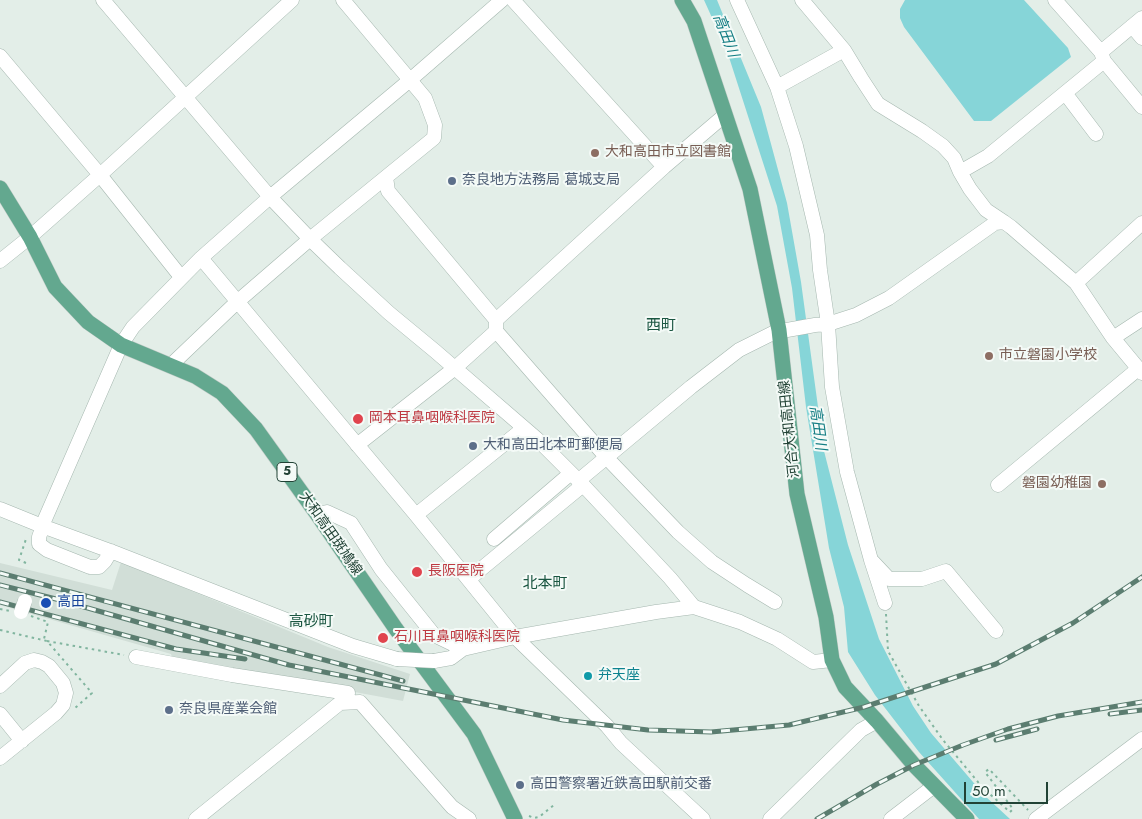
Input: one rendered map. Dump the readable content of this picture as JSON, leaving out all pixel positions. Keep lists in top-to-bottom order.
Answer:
{
  "streets": {
    "main road": ["河合大和高田線", "5", "大和高田斑鳩線"]
  },
  "districts": ["西町", "北本町", "高砂町"],
  "water": ["高田川"],
  "places": [
    "大和高田市立図書館",
    "奈良地方法務局 葛城支局",
    "市立磐園小学校",
    "岡本耳鼻咽喉科医院",
    "大和高田北本町郵便局",
    "磐園幼稚園",
    "長阪医院",
    "高田",
    "石川耳鼻咽喉科医院",
    "弁天座",
    "奈良県産業会館",
    "高田警察署近鉄高田駅前交番"
  ],
  "scale_bar": "50 m"
}
